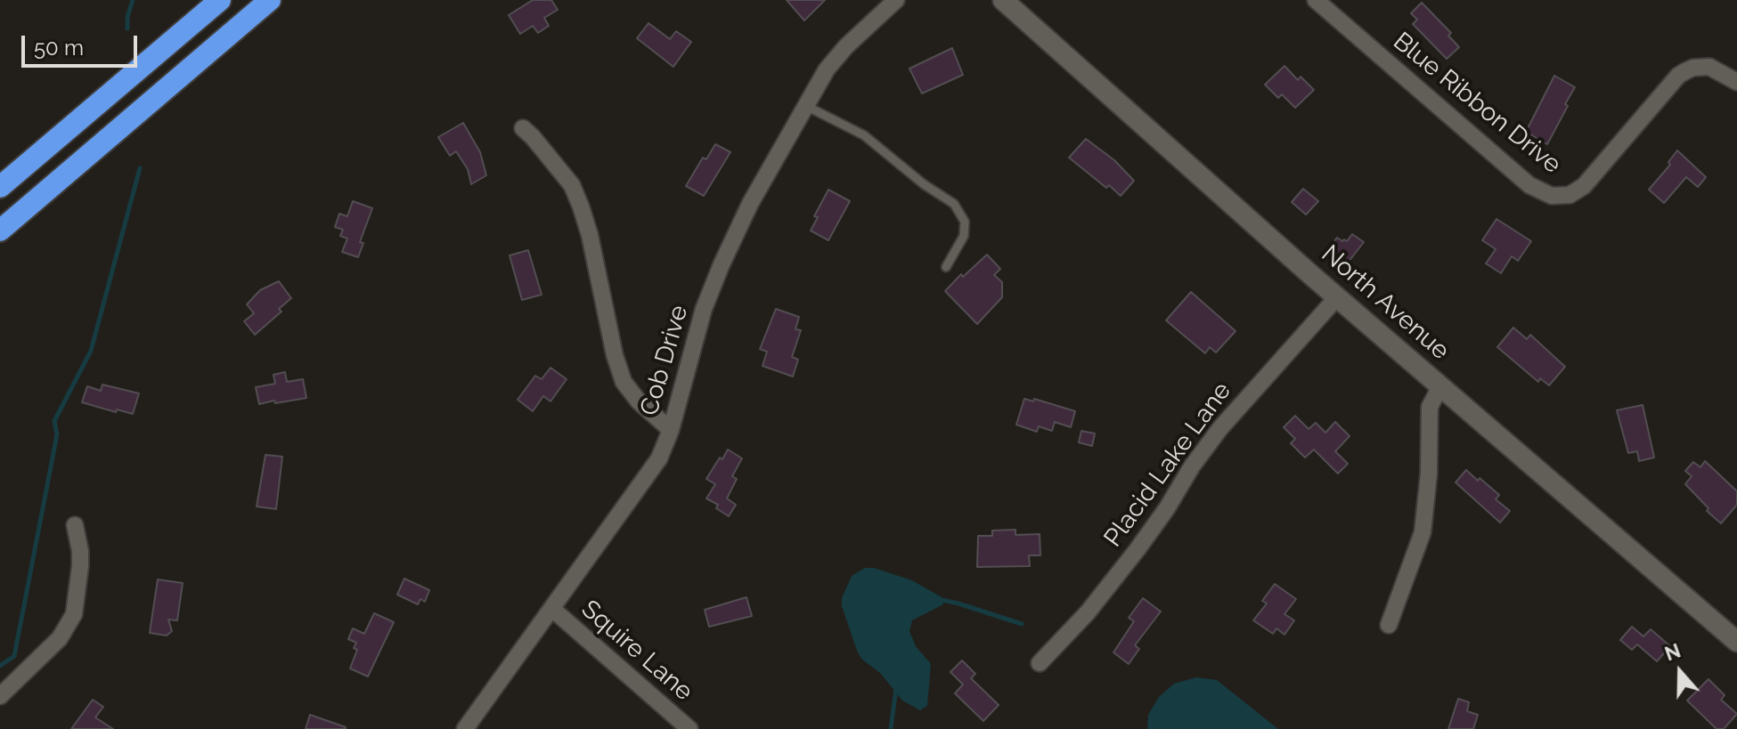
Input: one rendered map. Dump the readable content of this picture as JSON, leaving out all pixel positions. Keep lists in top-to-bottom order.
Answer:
{
  "streets": {
    "street": [
      "Blue Ribbon Drive",
      "North Avenue",
      "Cob Drive",
      "Placid Lake Lane",
      "Squire Lane"
    ]
  },
  "crossings": [
    ["North Avenue", "Placid Lake Lane"],
    ["Cob Drive", "Squire Lane"]
  ],
  "scale_bar": "50 m",
  "north": "top"
}
